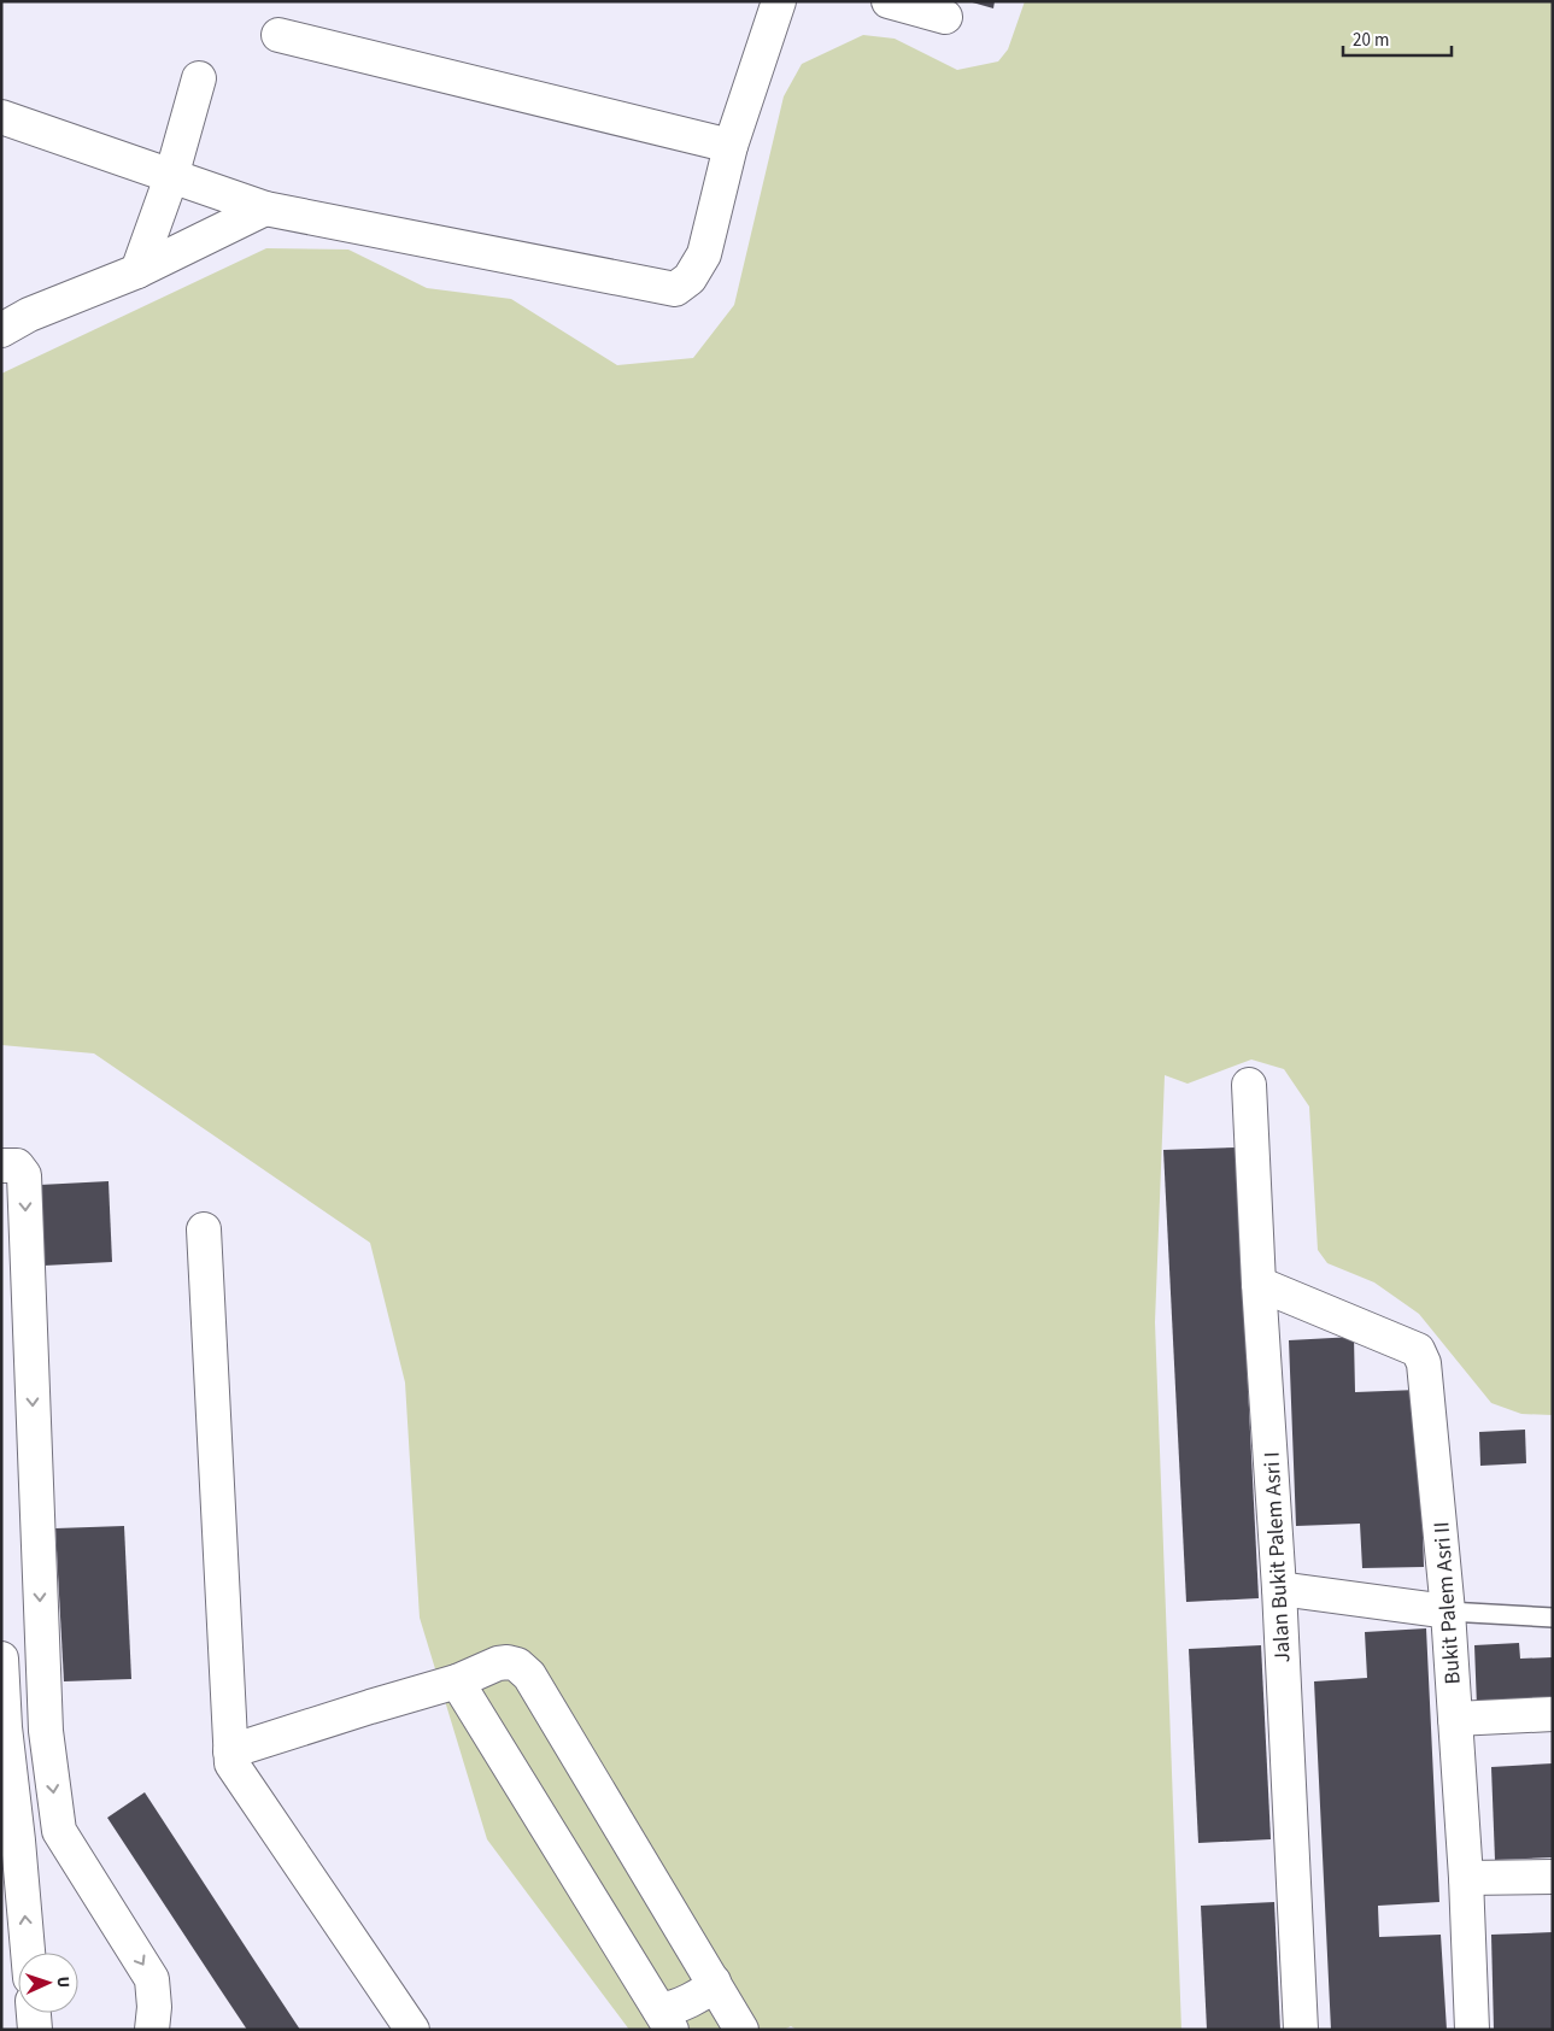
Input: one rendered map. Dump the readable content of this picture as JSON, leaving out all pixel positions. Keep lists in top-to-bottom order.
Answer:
{
  "streets": {
    "street": ["Jalan Bukit Palem Asri I", "Bukit Palem Asri II"]
  },
  "crossings": [
    ["Jalan Bukit Palem Asri I", "Bukit Palem Asri II"]
  ],
  "scale_bar": "20 m",
  "north": "right"
}
